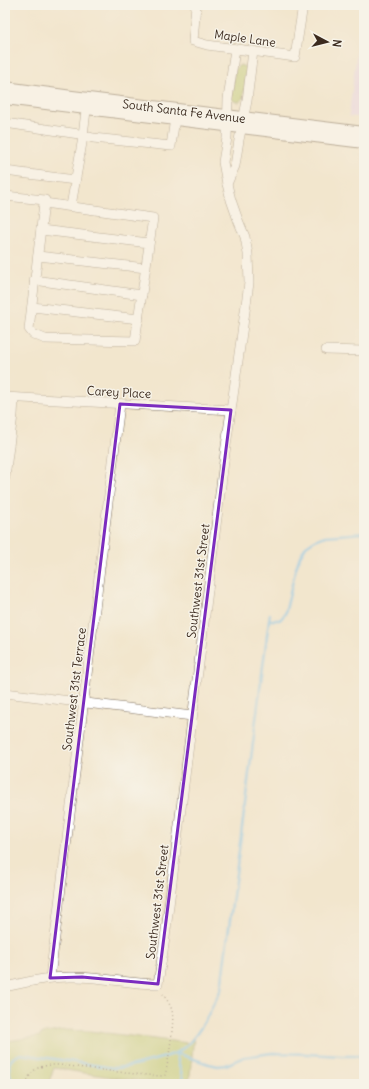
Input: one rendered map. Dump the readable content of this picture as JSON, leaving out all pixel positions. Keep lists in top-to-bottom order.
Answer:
{
  "streets": {
    "main road": ["South Santa Fe Avenue"],
    "street": [
      "Maple Lane",
      "Carey Place",
      "Southwest 31st Street",
      "Southwest 31st Terrace"
    ]
  },
  "crossings": [
    ["Maple Lane", "Southwest 31st Street"],
    ["South Santa Fe Avenue", "Southwest 31st Street"],
    ["Carey Place", "Southwest 31st Street"],
    ["Carey Place", "Southwest 31st Terrace"],
    ["Southwest 31st Street", "Southwest 31st Terrace"]
  ],
  "north": "right"
}
